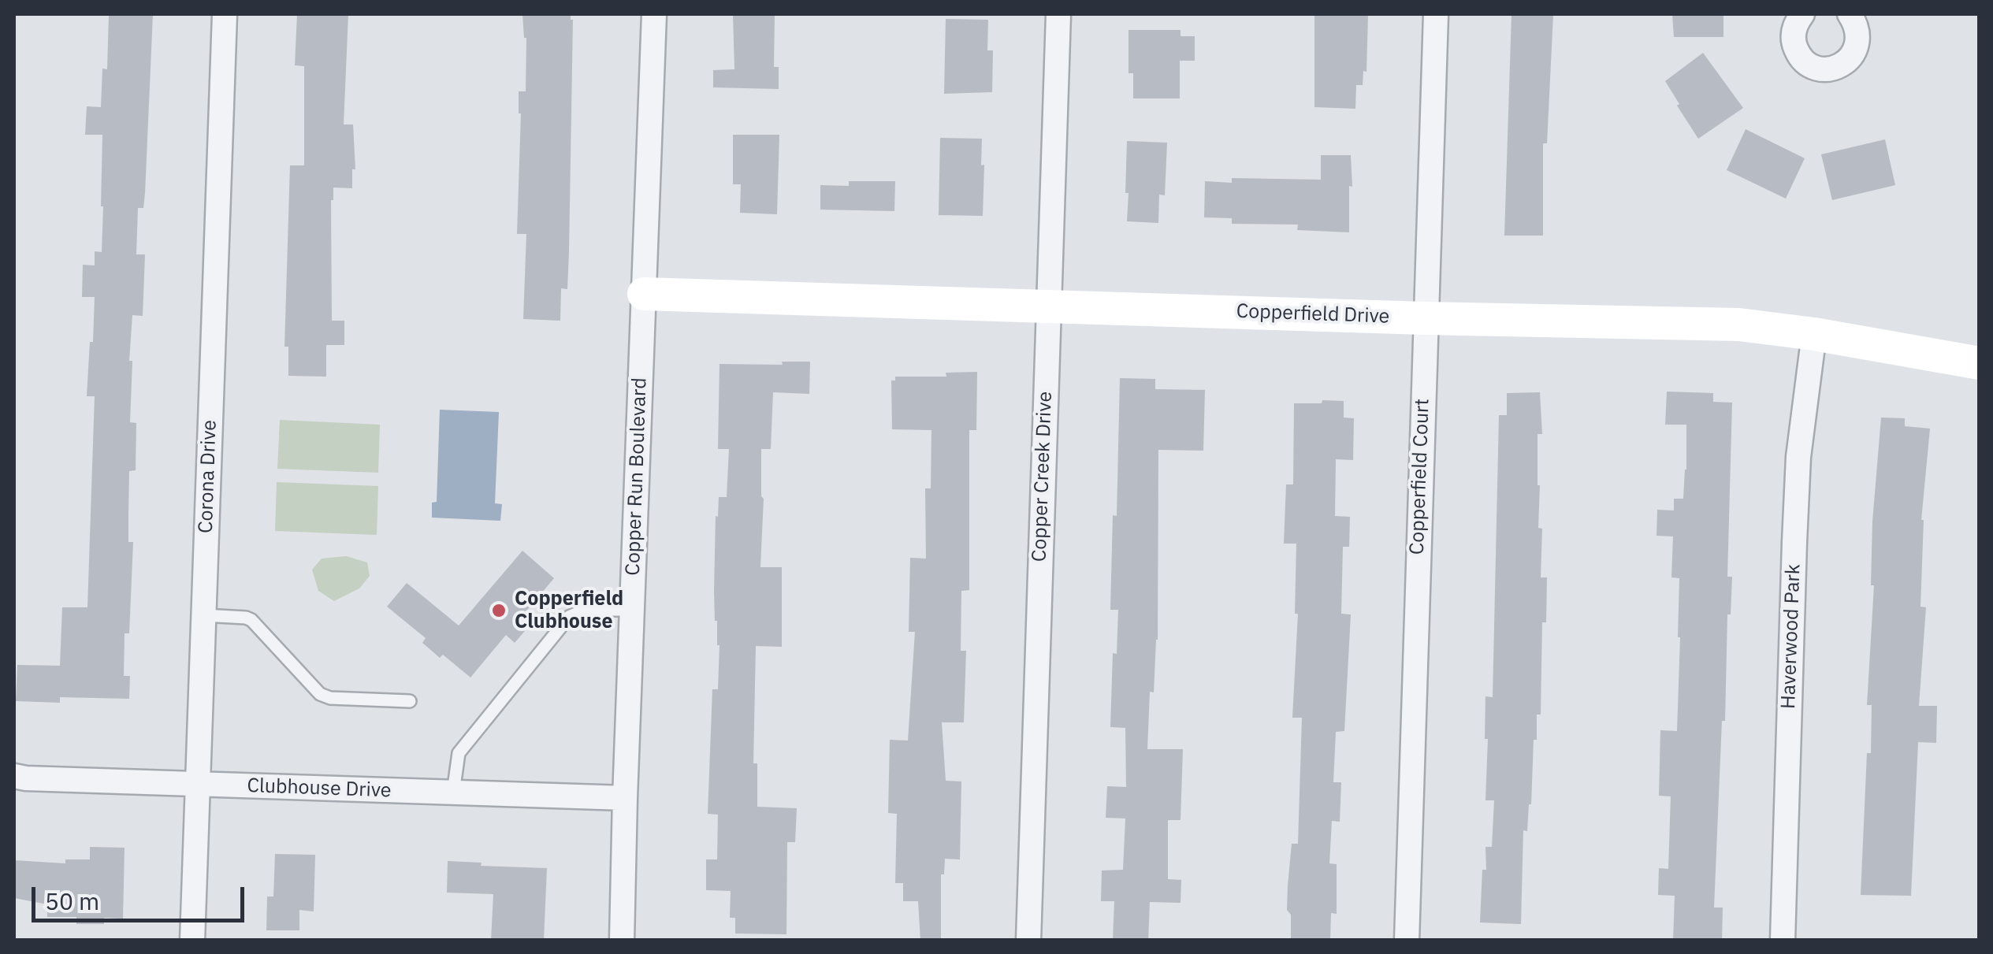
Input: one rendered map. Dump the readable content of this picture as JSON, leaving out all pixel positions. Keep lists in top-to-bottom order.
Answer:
{
  "streets": {
    "street": [
      "Copperfield Drive",
      "Corona Drive",
      "Copper Run Boulevard",
      "Copper Creek Drive",
      "Copperfield Court",
      "Haverwood Park",
      "Clubhouse Drive"
    ]
  },
  "crossings": [
    ["Copperfield Drive", "Copper Run Boulevard"],
    ["Copperfield Drive", "Copper Creek Drive"],
    ["Copperfield Drive", "Copperfield Court"],
    ["Copperfield Drive", "Haverwood Park"],
    ["Corona Drive", "Clubhouse Drive"],
    ["Copper Run Boulevard", "Clubhouse Drive"]
  ],
  "places": ["Copperfield Clubhouse"],
  "scale_bar": "50 m"
}
